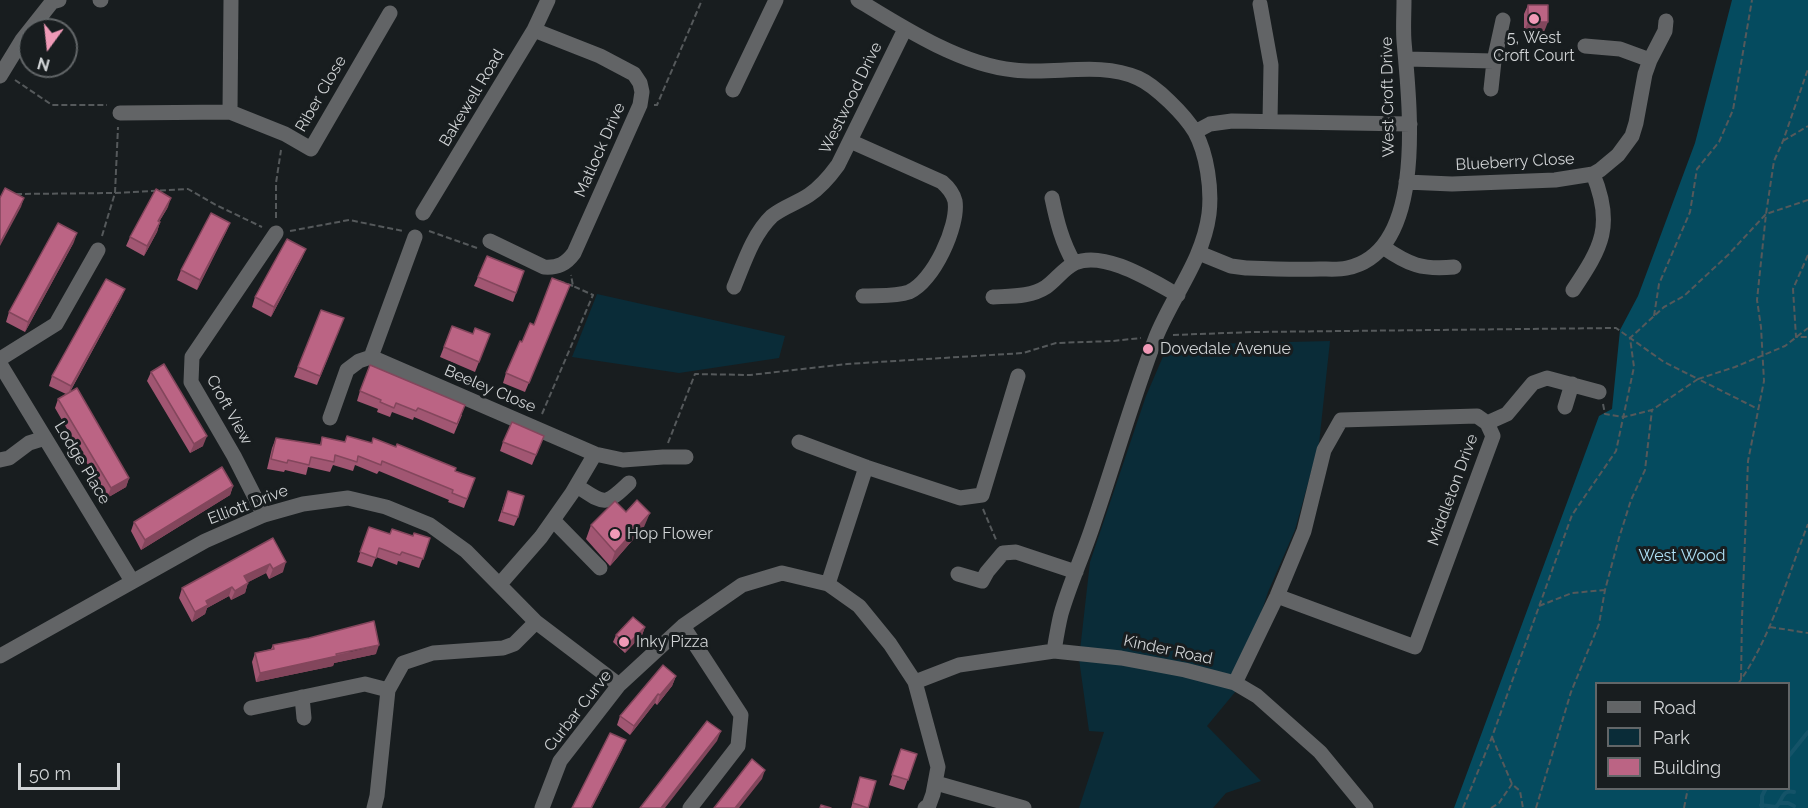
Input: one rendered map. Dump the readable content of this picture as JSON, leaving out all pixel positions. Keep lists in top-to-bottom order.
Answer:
{
  "streets": {
    "street": [
      "Riber Close",
      "West Croft Drive",
      "Bakewell Road",
      "Westwood Drive",
      "Matlock Drive",
      "Blueberry Close",
      "Beeley Close",
      "Croft View",
      "Lodge Place",
      "Middleton Drive",
      "Elliott Drive",
      "Kinder Road",
      "Curbar Curve"
    ]
  },
  "crossings": [
    ["West Croft Drive", "Blueberry Close"],
    ["Bakewell Road", "Matlock Drive"],
    ["Croft View", "Elliott Drive"],
    ["Lodge Place", "Elliott Drive"],
    ["Middleton Drive", "Kinder Road"],
    ["Elliott Drive", "Curbar Curve"],
    ["Kinder Road", "Curbar Curve"]
  ],
  "parks": ["West Wood"],
  "places": [
    "5, West Croft Court",
    "Dovedale Avenue",
    "Hop Flower",
    "Inky Pizza"
  ],
  "legend": ["Road", "Park", "Building"],
  "scale_bar": "50 m",
  "north": "bottom"
}
